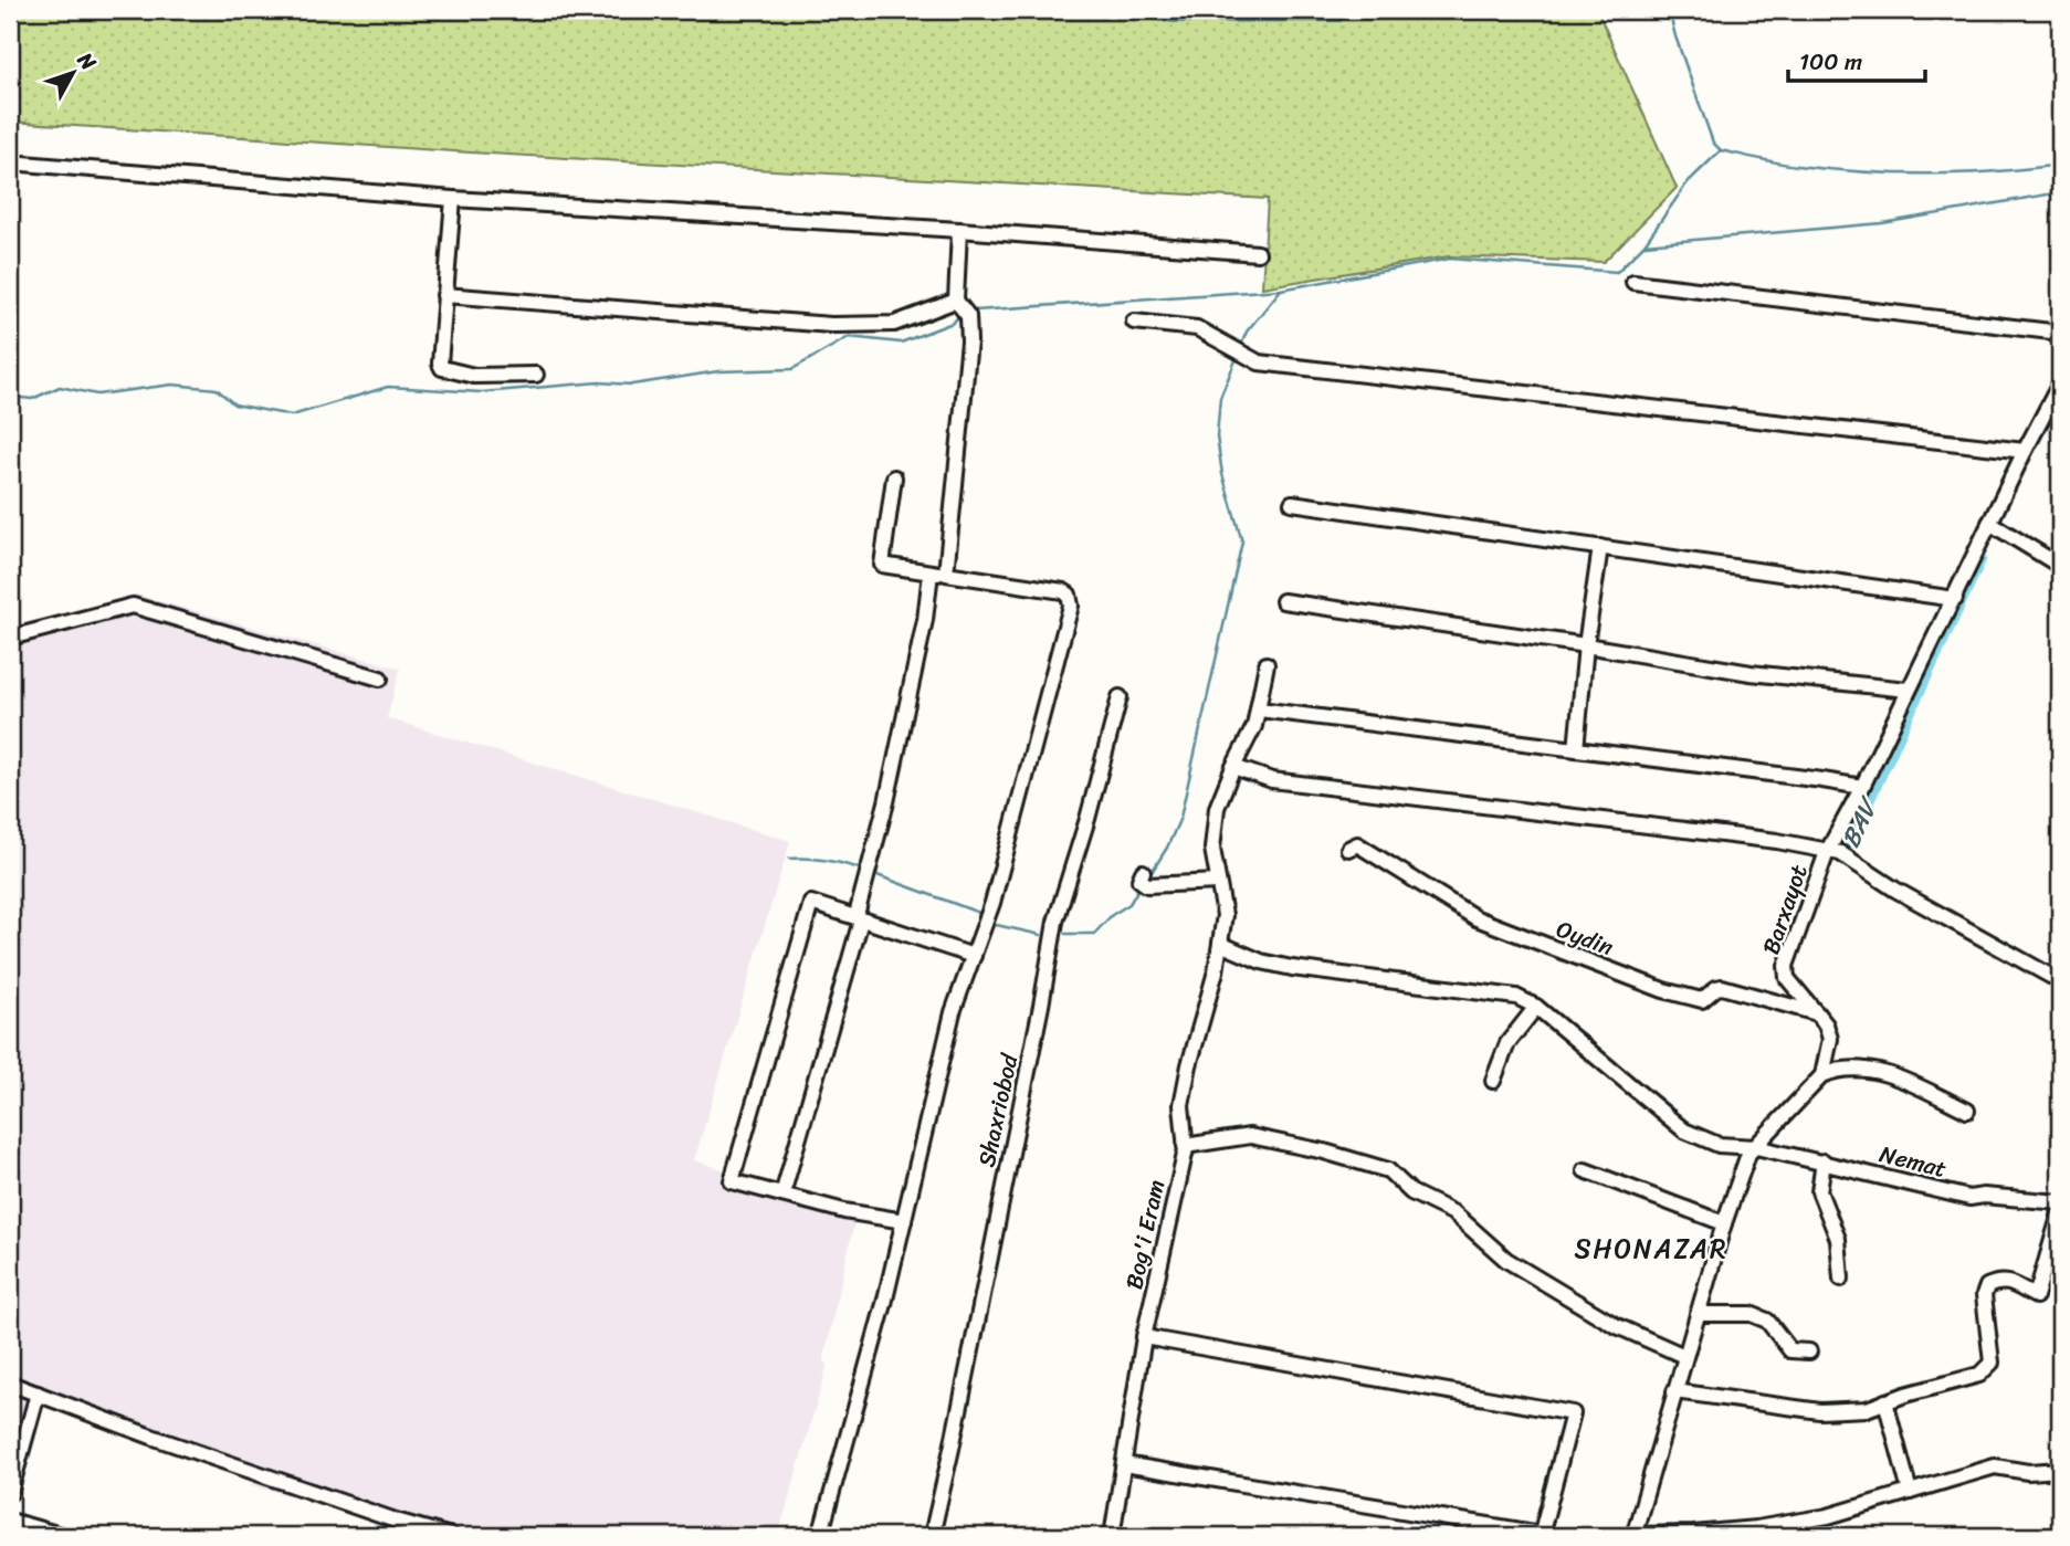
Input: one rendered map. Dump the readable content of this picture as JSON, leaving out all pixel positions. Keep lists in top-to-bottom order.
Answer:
{
  "streets": {
    "street": [
      "Barxayot",
      "Oydin",
      "Shaxriobod",
      "Nemat",
      "Bog'i Eram"
    ]
  },
  "crossings": [
    ["Barxayot", "Oydin"]
  ],
  "districts": ["SHONAZAR"],
  "water": ["BAV"],
  "scale_bar": "100 m",
  "north": "top right"
}
